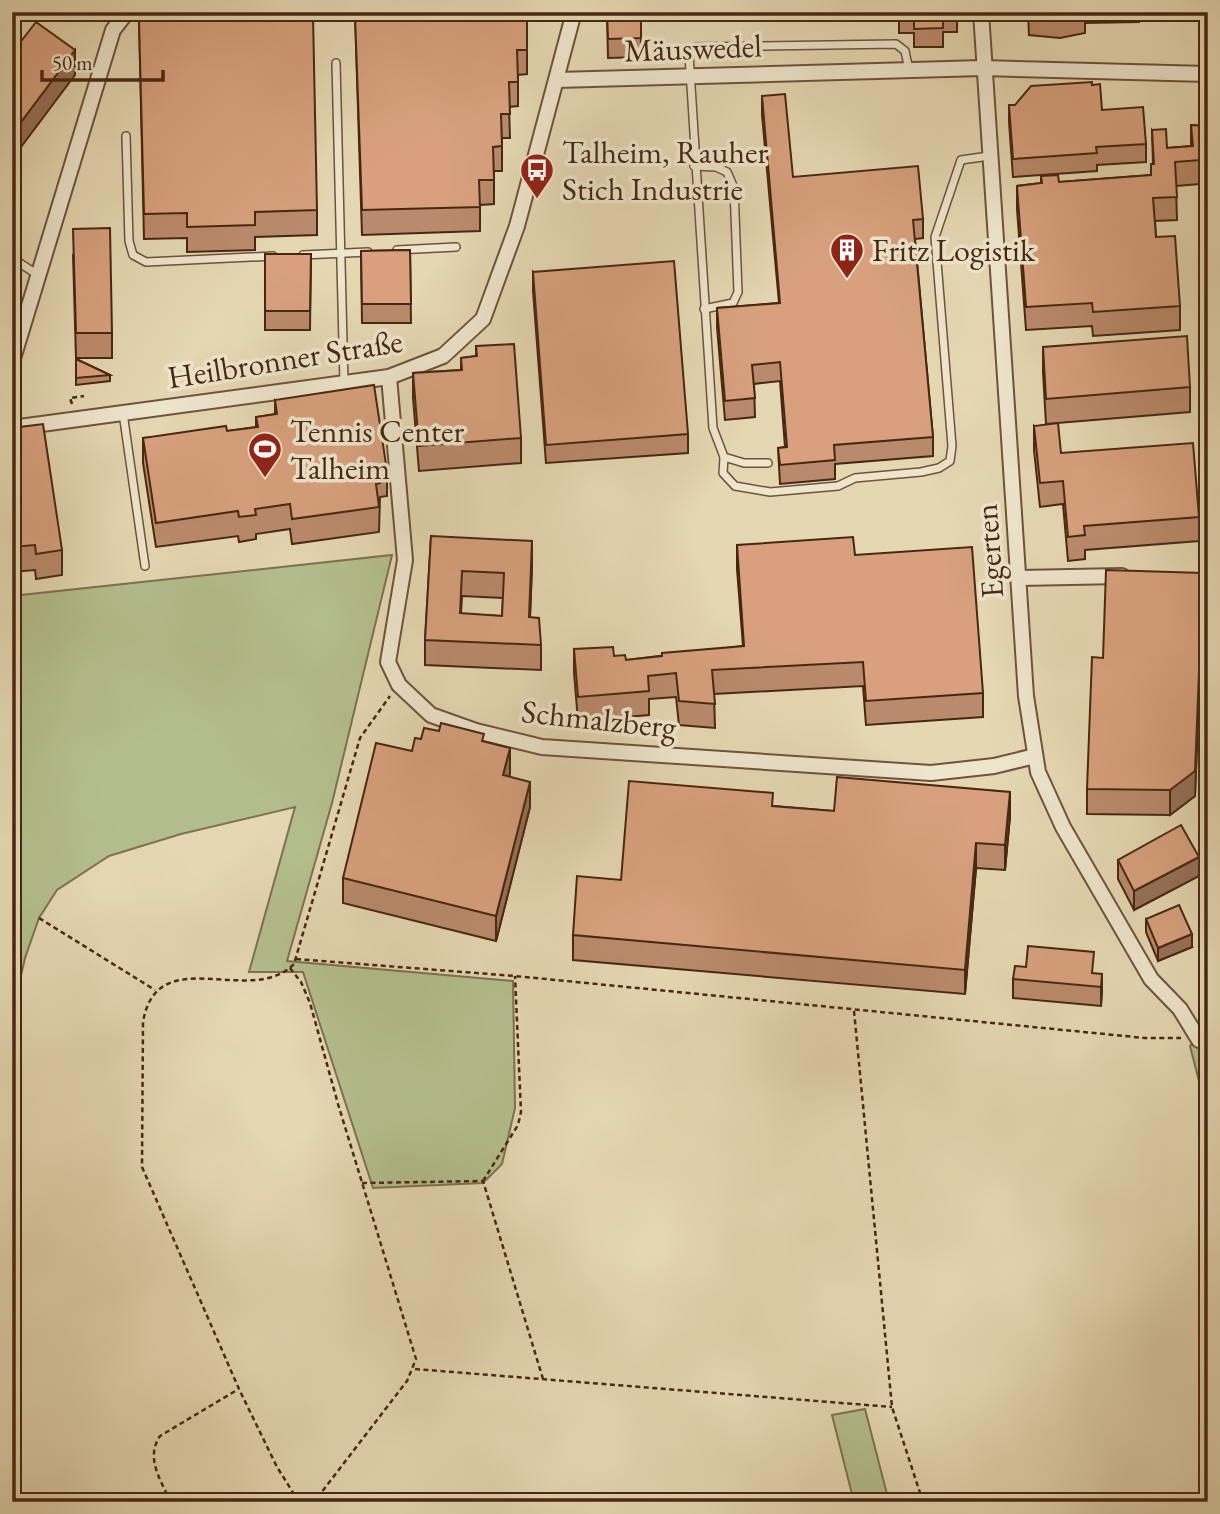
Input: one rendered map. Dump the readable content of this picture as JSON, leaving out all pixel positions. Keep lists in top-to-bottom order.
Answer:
{
  "streets": {
    "street": [
      "Mäuswedel",
      "Heilbronner Straße",
      "Egerten",
      "Schmalzberg"
    ]
  },
  "crossings": [
    ["Mäuswedel", "Heilbronner Straße"],
    ["Mäuswedel", "Egerten"],
    ["Egerten", "Schmalzberg"]
  ],
  "places": {
    "bus stop": ["Talheim, Rauher Stich Industrie"],
    "building": ["Fritz Logistik"],
    "sports": ["Tennis Center Talheim"]
  },
  "scale_bar": "50 m"
}
